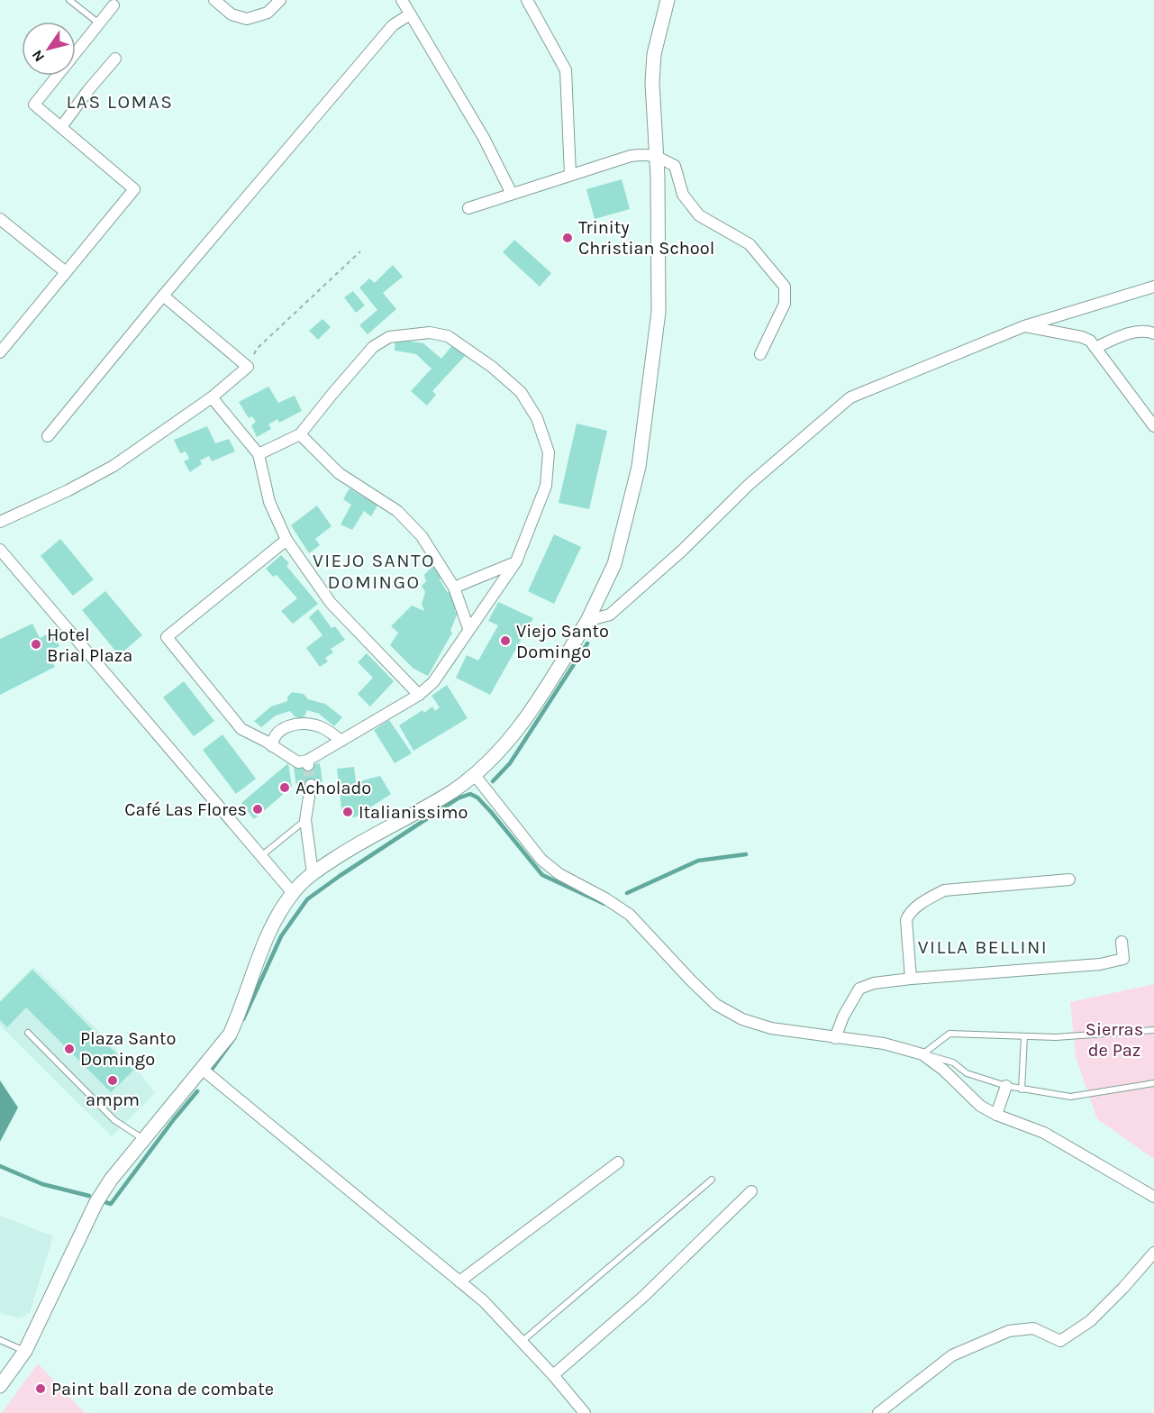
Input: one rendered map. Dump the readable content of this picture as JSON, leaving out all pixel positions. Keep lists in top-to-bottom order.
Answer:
{
  "districts": ["LAS LOMAS", "VIEJO SANTO DOMINGO", "VILLA BELLINI"],
  "parks": ["Sierras de Paz"],
  "places": [
    "Trinity Christian School",
    "Viejo Santo Domingo",
    "Hotel Brial Plaza",
    "Acholado",
    "Café Las Flores",
    "Italianissimo",
    "Plaza Santo Domingo",
    "ampm",
    "Paint ball zona de combate"
  ],
  "north": "bottom left"
}
